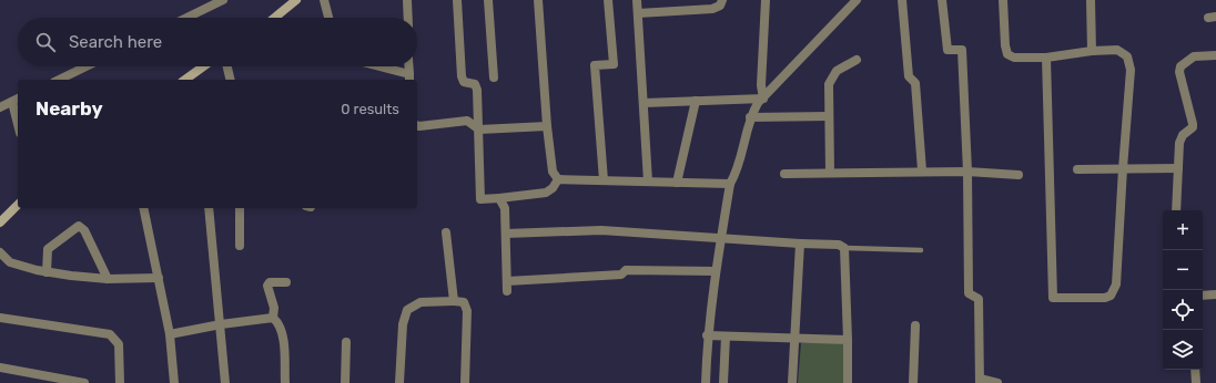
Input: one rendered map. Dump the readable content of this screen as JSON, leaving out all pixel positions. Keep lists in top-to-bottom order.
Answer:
{
  "page": {
    "search": "Search here",
    "heading": ["Nearby", "0 results"],
    "map_buttons": ["+", "−"]
  }
}
